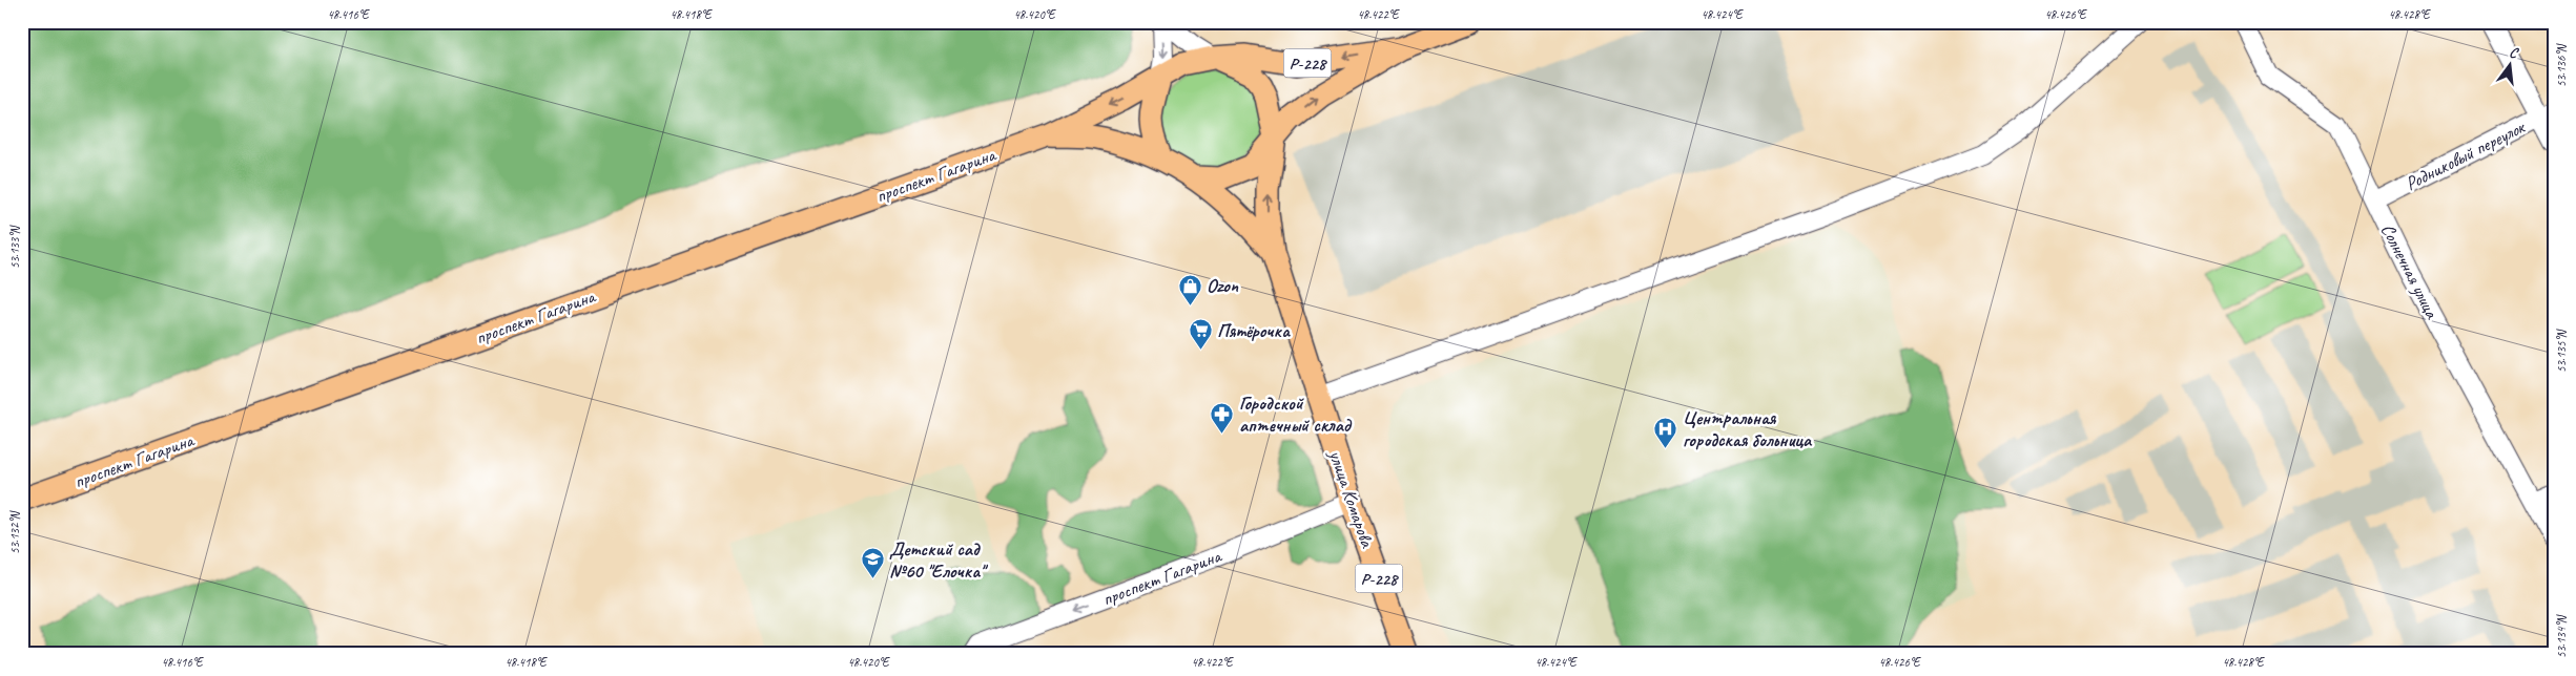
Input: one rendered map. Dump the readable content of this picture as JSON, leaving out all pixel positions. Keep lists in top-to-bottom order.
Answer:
{
  "streets": {
    "main road": ["Р-228", "проспект Гагарина", "улица Комарова"],
    "street": ["Родниковый переулок", "Солнечная улица"]
  },
  "crossings": [
    ["Р-228", "проспект Гагарина"],
    ["Р-228", "улица Комарова"],
    ["Родниковый переулок", "Солнечная улица"],
    ["проспект Гагарина", "улица Комарова"]
  ],
  "places": {
    "shop": ["Ozon"],
    "supermarket": ["Пятёрочка"],
    "pharmacy": ["Городской аптечный склад"],
    "hospital": ["Центральная городская больница"],
    "school or university": ["Детский сад №60 \"Елочка\""]
  },
  "north": "top",
  "coordinates": [
    "48.416°E",
    "48.418°E",
    "48.420°E",
    "48.422°E",
    "48.424°E",
    "48.426°E",
    "48.428°E",
    "53.136°N",
    "53.133°N",
    "53.135°N",
    "53.132°N",
    "53.134°N"
  ]
}
